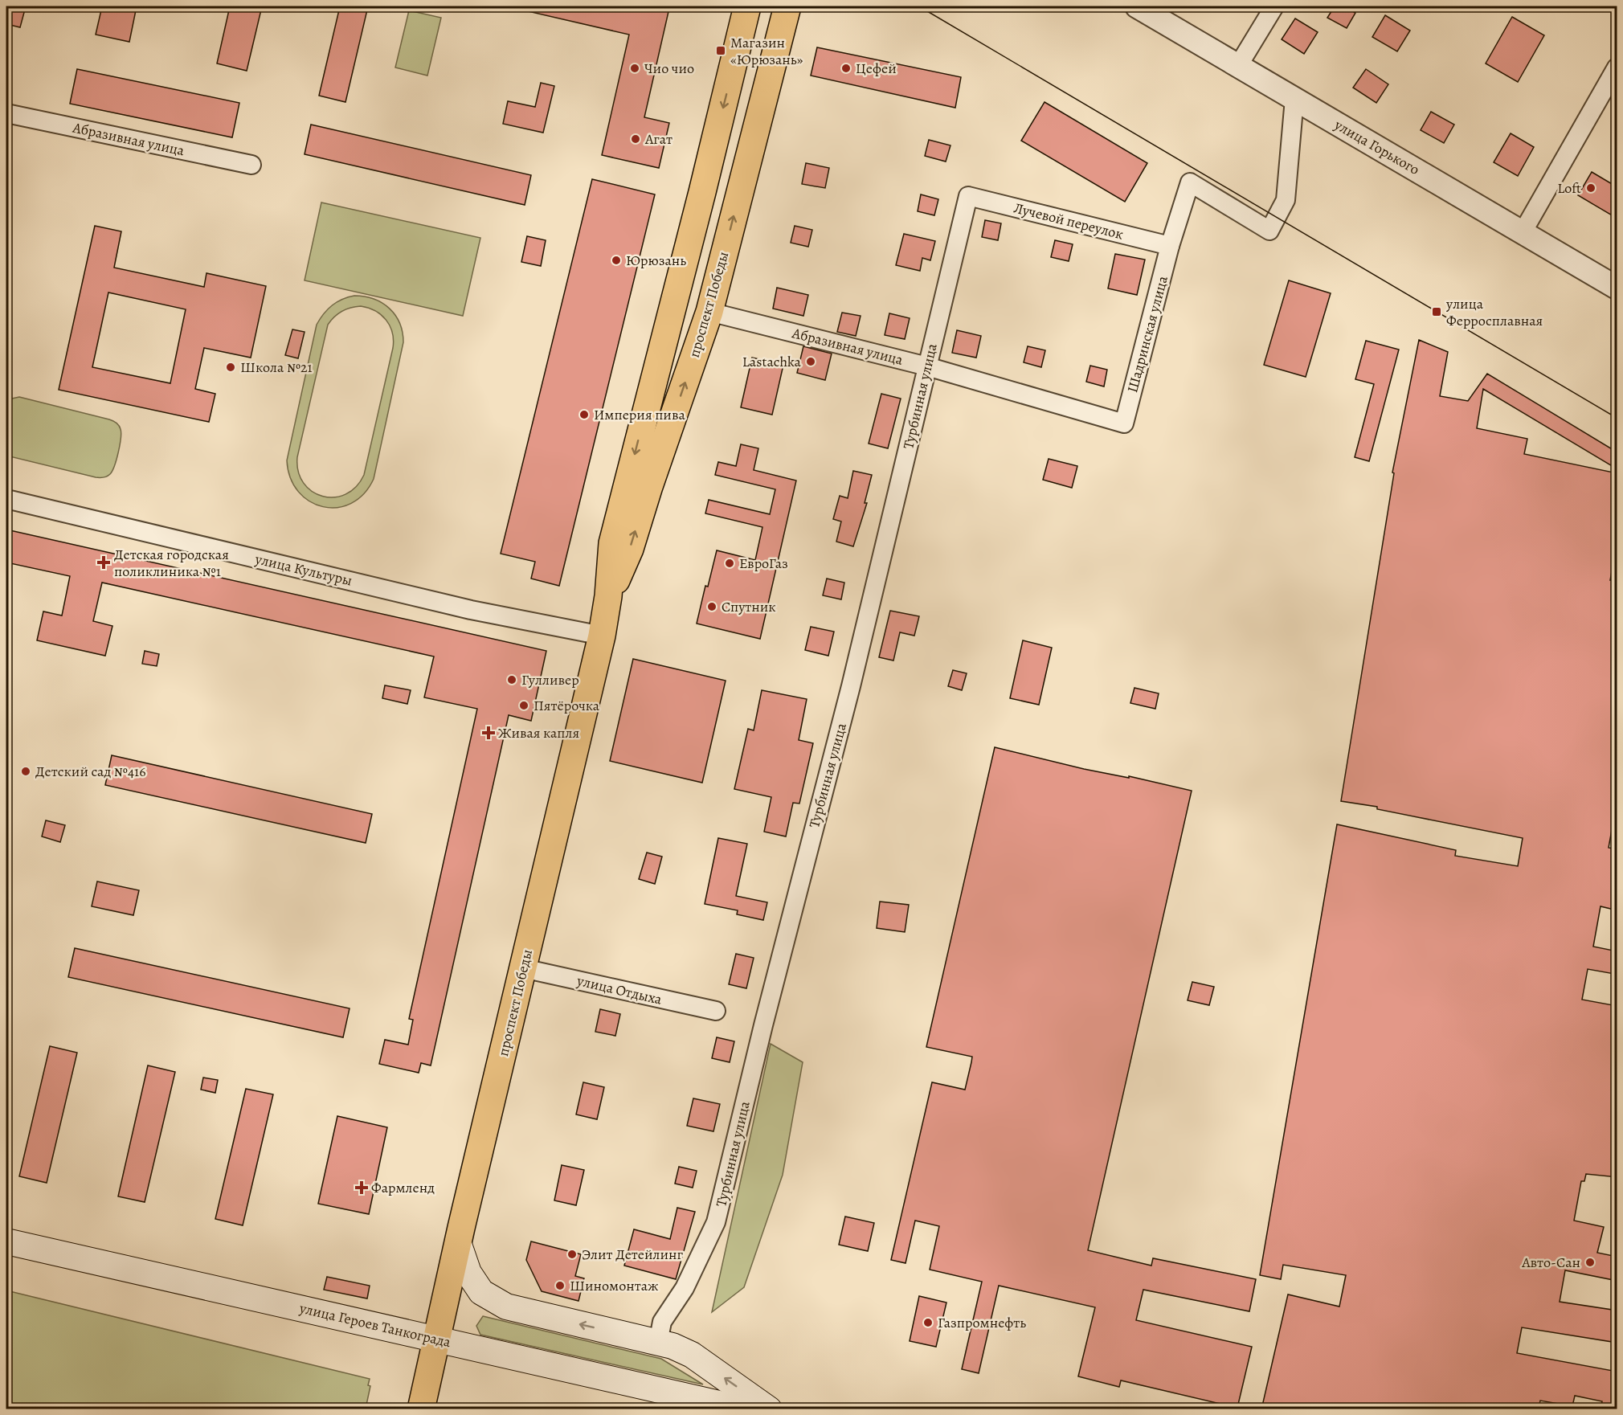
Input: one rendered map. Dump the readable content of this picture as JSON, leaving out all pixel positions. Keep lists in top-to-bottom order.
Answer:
{
  "streets": {
    "main road": ["проспект Победы", "улица Героев Танкограда"],
    "street": [
      "Абразивная улица",
      "улица Горького",
      "Лучевой переулок",
      "Шадринская улица",
      "Турбинная улица",
      "улица Культуры",
      "улица Отдыха"
    ]
  },
  "crossings": [
    ["Абразивная улица", "проспект Победы"],
    ["Абразивная улица", "Шадринская улица"],
    ["Абразивная улица", "Турбинная улица"],
    ["улица Горького", "Шадринская улица"],
    ["Лучевой переулок", "Шадринская улица"],
    ["Лучевой переулок", "Турбинная улица"],
    ["проспект Победы", "улица Культуры"],
    ["проспект Победы", "улица Отдыха"],
    ["проспект Победы", "улица Героев Танкограда"]
  ],
  "places": {
    "transit": ["Магазин «Юрюзань»", "улица Ферросплавная"],
    "other": [
      "Чио чио",
      "Цефей",
      "Агат",
      "Loft",
      "Юрюзань",
      "Lastachka",
      "Школа №21",
      "Империя пива",
      "ЕвроГаз",
      "Спутник",
      "Гулливер",
      "Пятёрочка",
      "Детский сад №416",
      "Элит Детейлинг",
      "Авто-Сан",
      "Шиномонтаж",
      "Газпромнефть"
    ],
    "health": ["Детская городская поликлиника №1", "Живая капля", "Фармленд"]
  }
}
